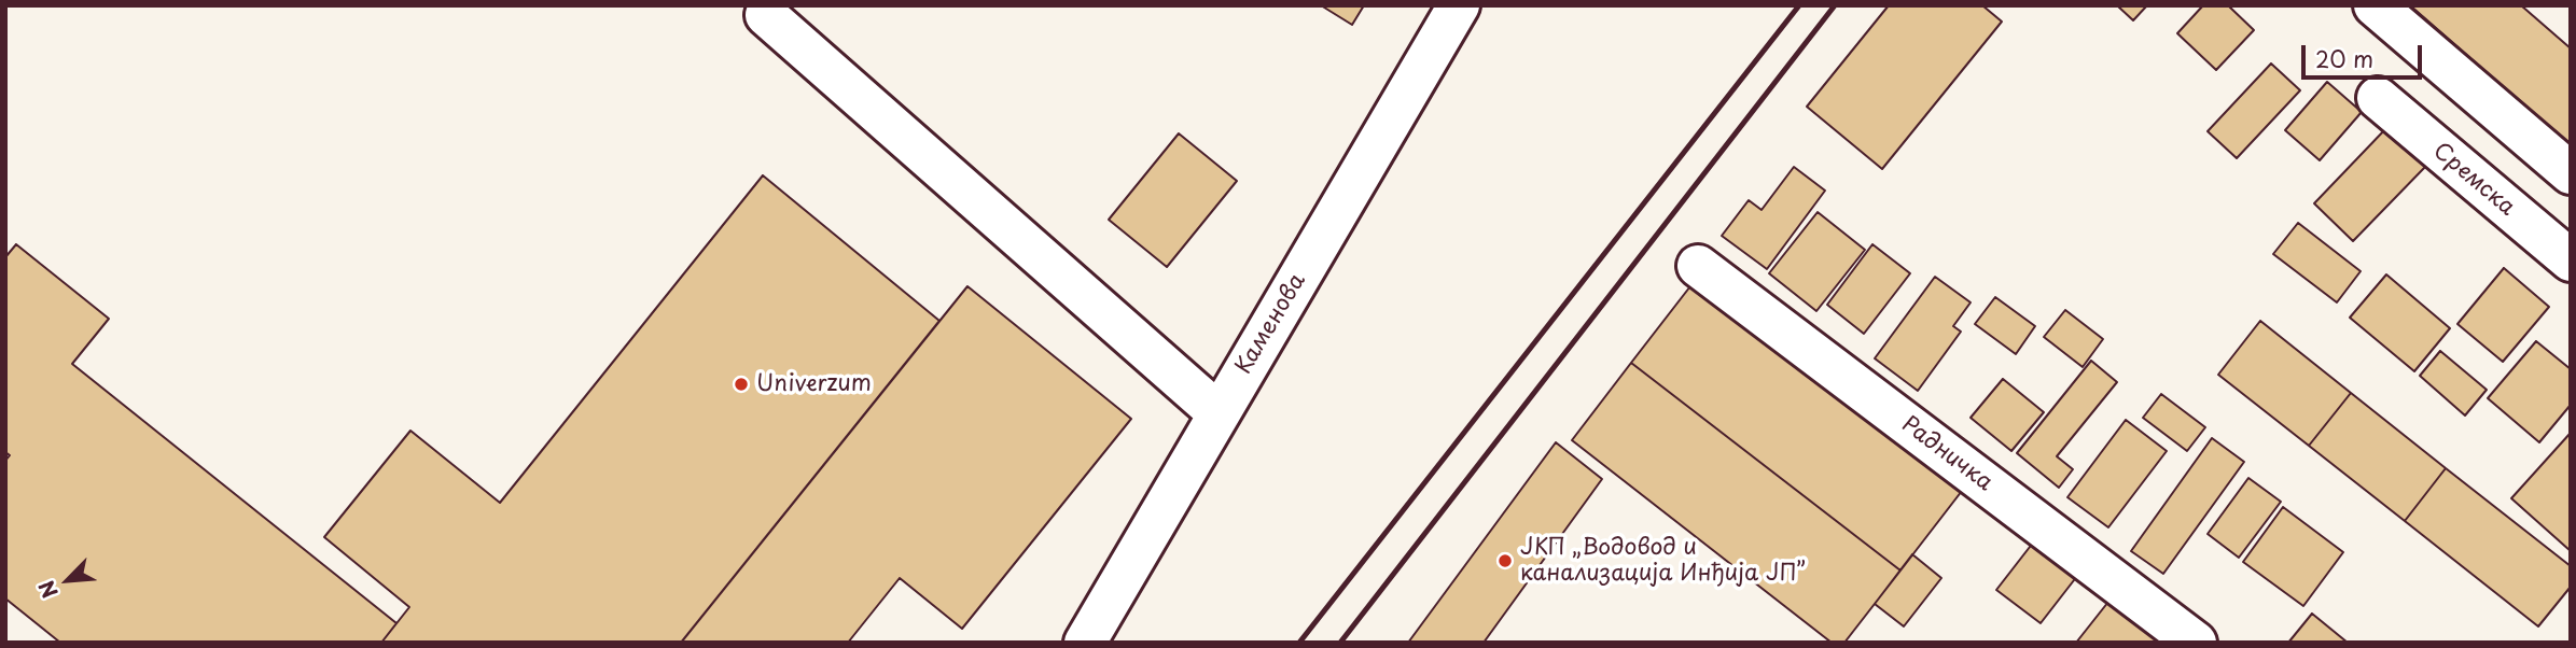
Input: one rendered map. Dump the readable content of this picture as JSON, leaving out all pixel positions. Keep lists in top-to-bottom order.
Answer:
{
  "streets": {
    "street": ["Сремска", "Каменова", "Радничка"]
  },
  "places": ["Univerzum", "ЈКП „Водовод и канализација Инђија ЈП”"],
  "scale_bar": "20 m",
  "north": "bottom left"
}
